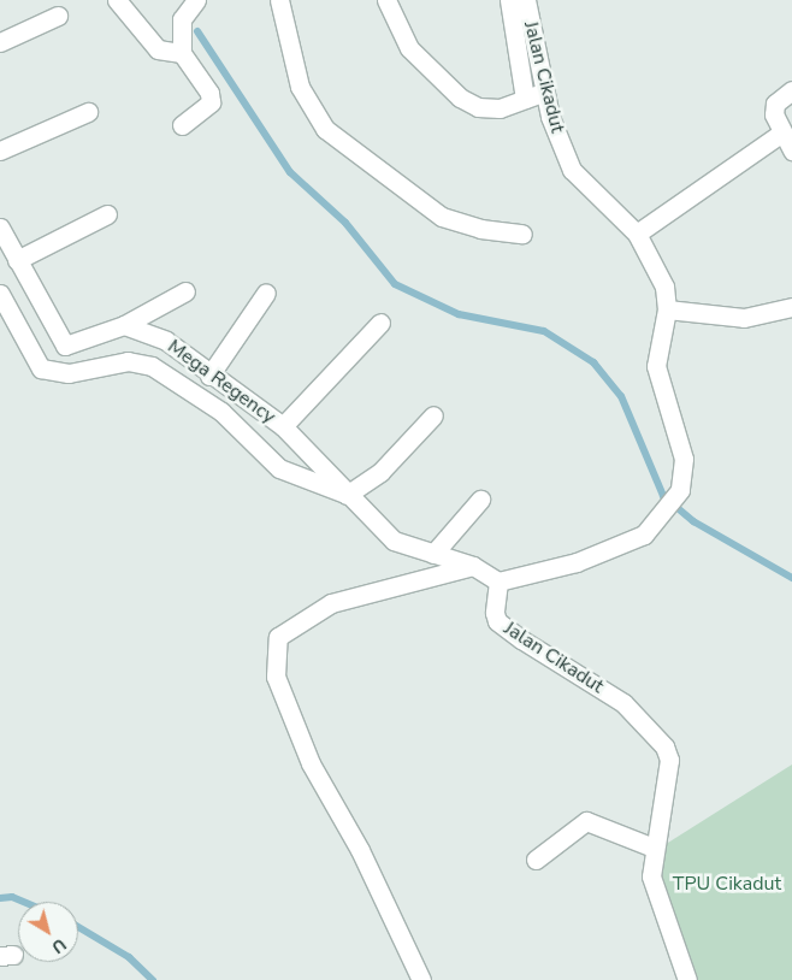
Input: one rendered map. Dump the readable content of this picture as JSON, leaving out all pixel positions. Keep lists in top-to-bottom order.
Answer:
{
  "streets": {
    "street": ["Jalan Cikadut", "Mega Regency"]
  },
  "crossings": [
    ["Jalan Cikadut", "Mega Regency"]
  ],
  "parks": ["TPU Cikadut"],
  "north": "bottom right"
}
